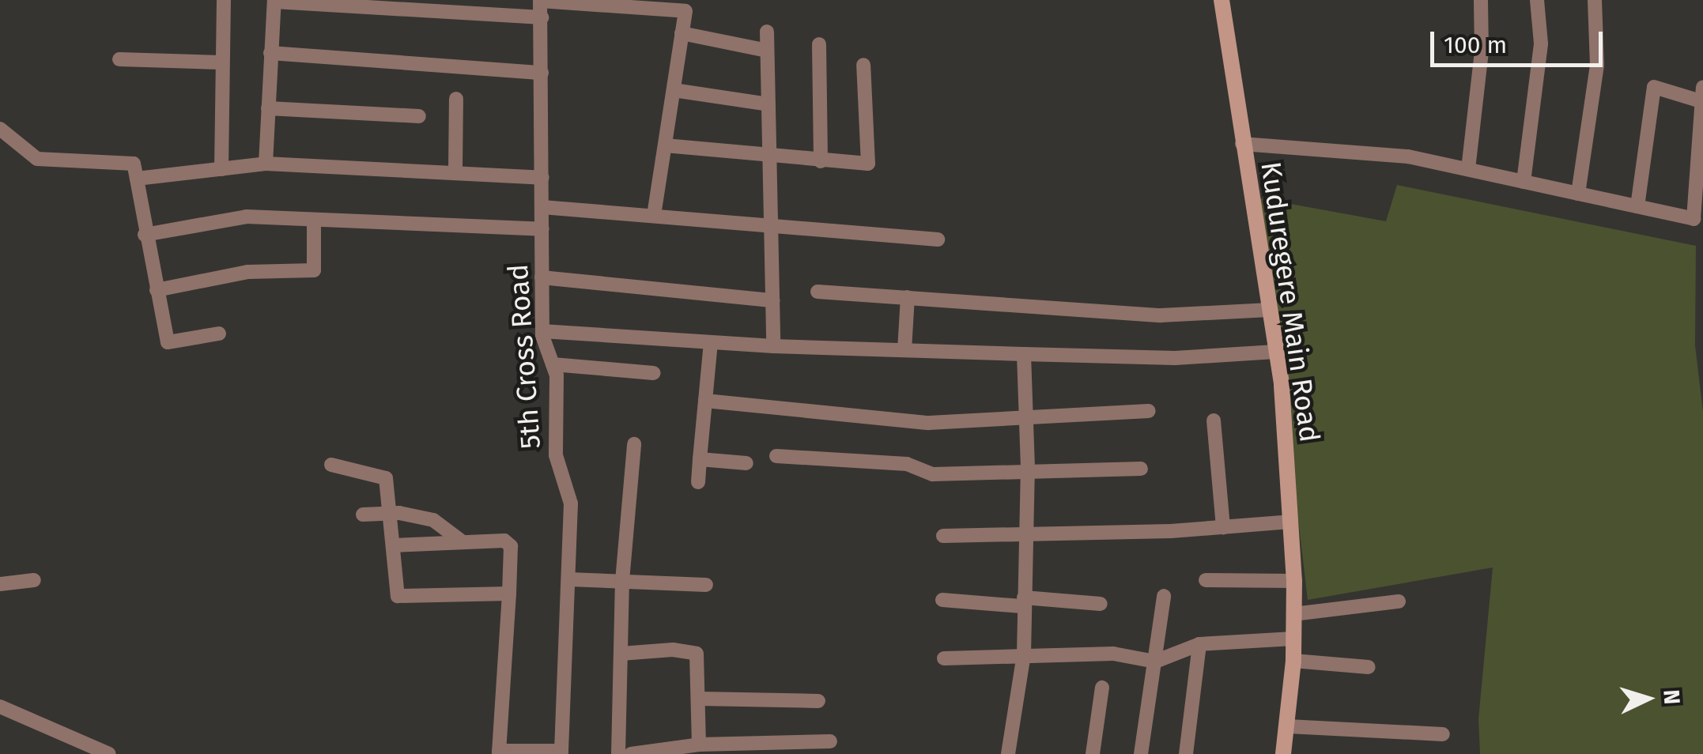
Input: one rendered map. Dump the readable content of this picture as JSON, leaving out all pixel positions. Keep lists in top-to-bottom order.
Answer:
{
  "streets": {
    "street": ["Kuduregere Main Road", "5th Cross Road"]
  },
  "scale_bar": "100 m",
  "north": "right"
}
